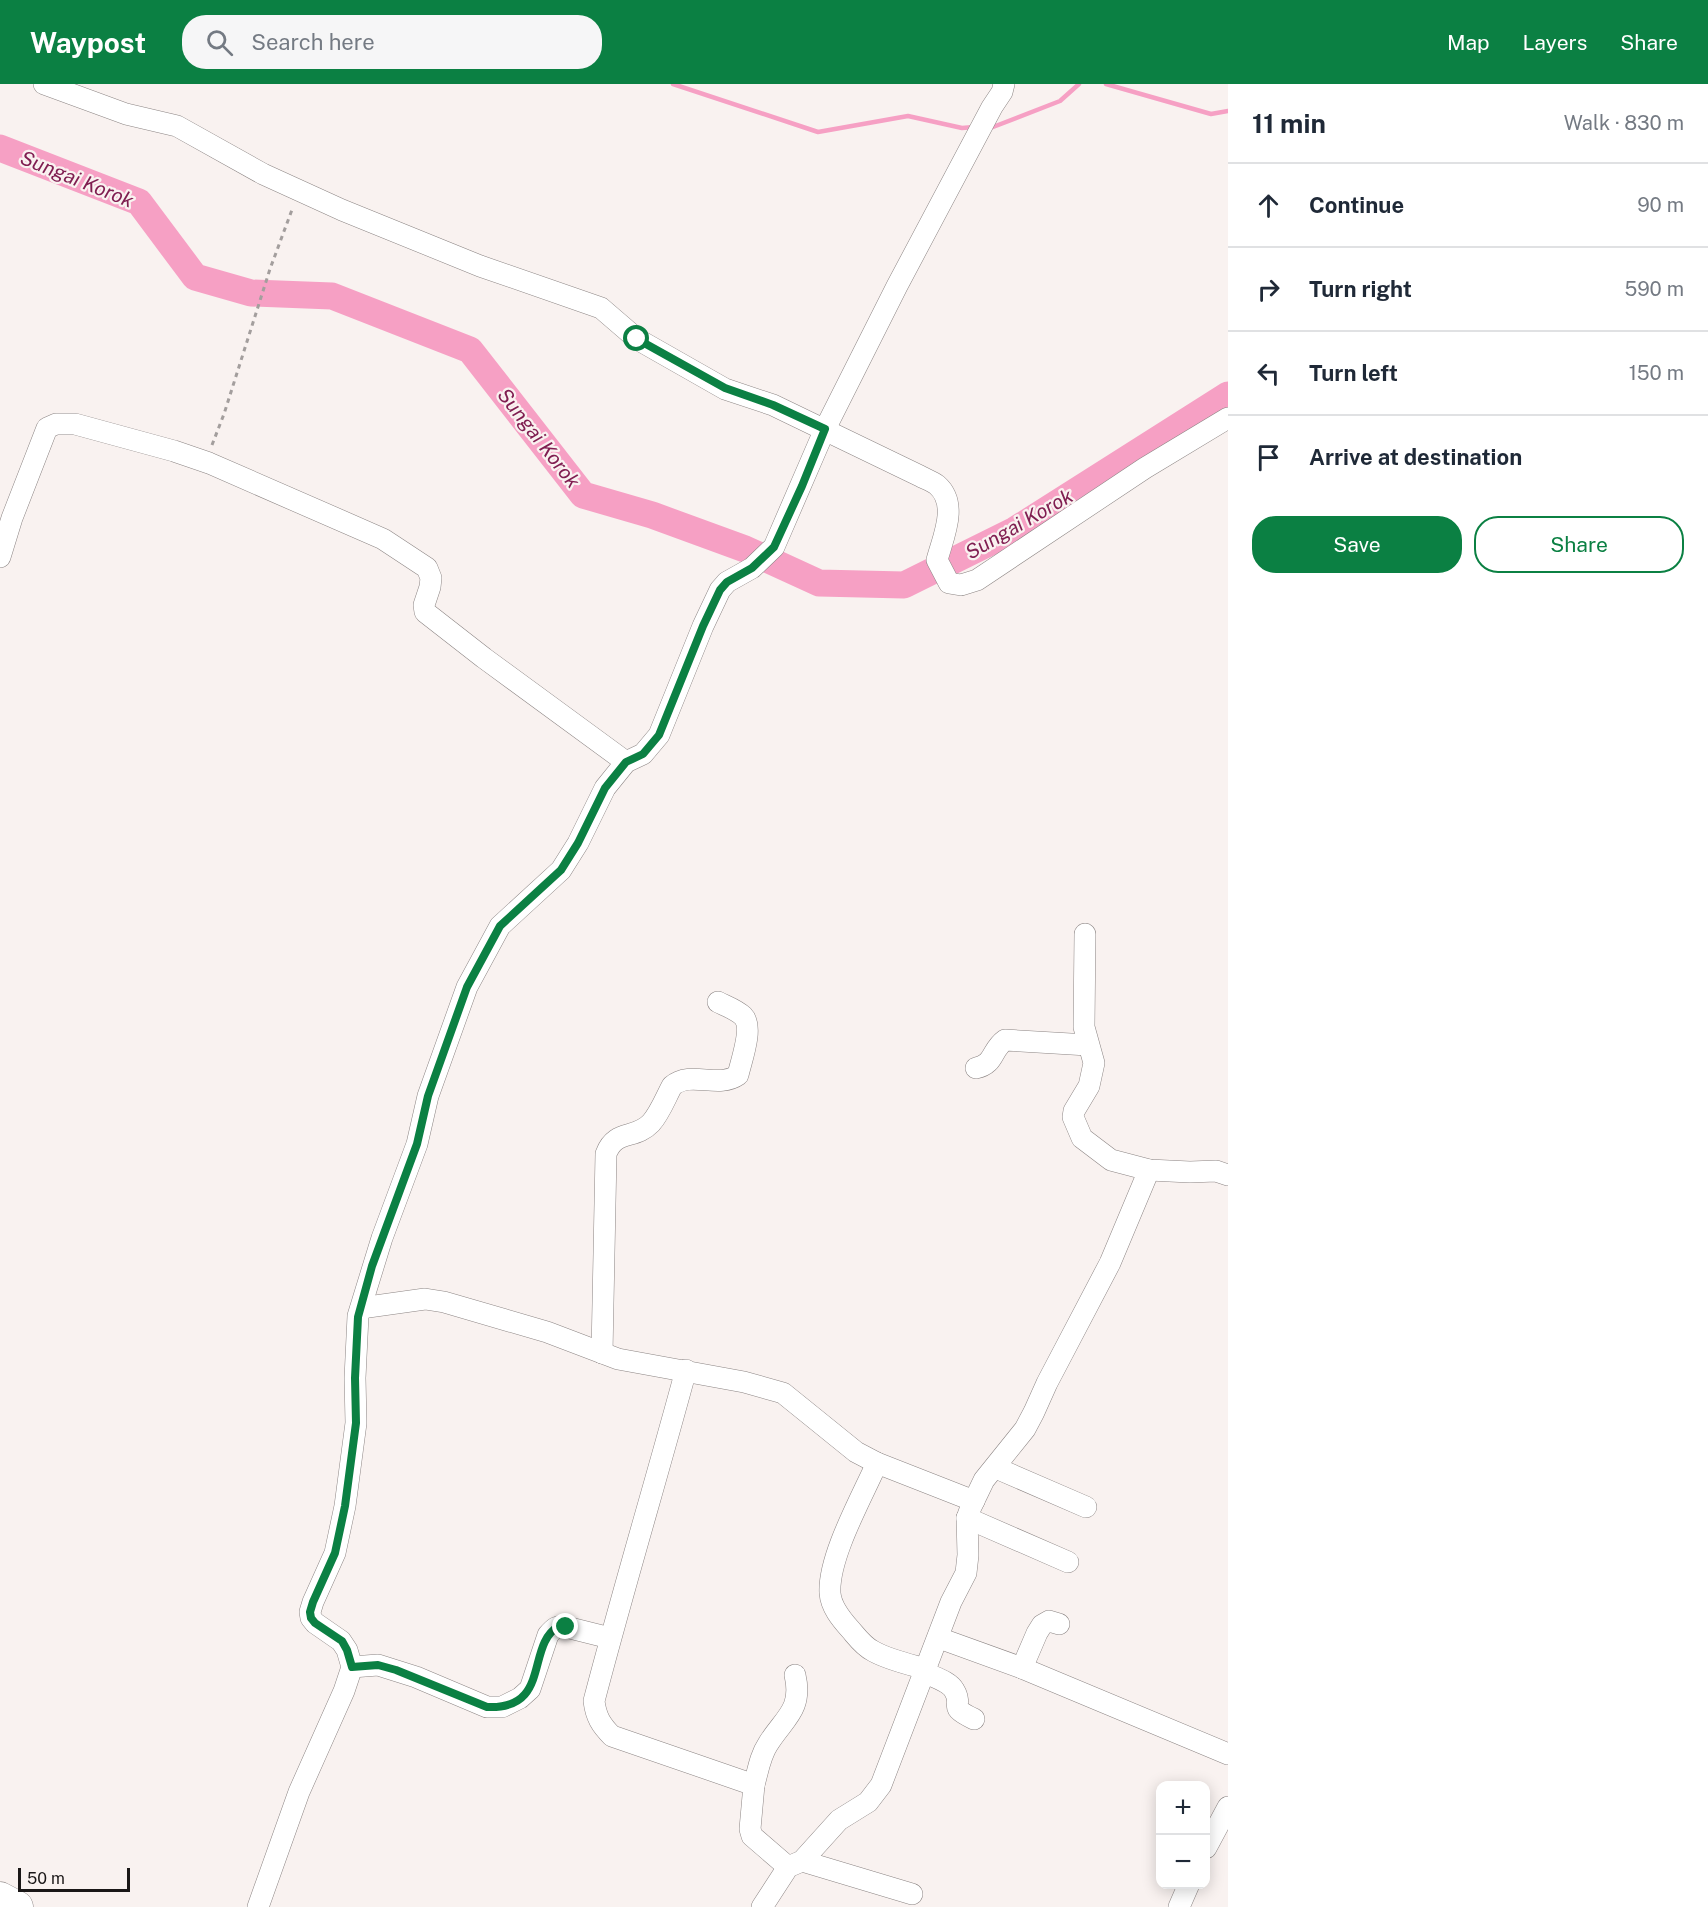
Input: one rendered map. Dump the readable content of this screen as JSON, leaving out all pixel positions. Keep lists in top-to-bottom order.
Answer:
{
  "water": ["Sungai Korok"],
  "scale_bar": "50 m",
  "page": {
    "header": "Waypost",
    "search": "Search here",
    "nav": ["Map", "Layers", "Share"],
    "heading": ["11 min", "Walk · 830 m"],
    "list": [
      ["Continue", "90 m"],
      ["Turn right", "590 m"],
      ["Turn left", "150 m"],
      "Arrive at destination"
    ],
    "buttons": ["Save", "Share"],
    "map_buttons": ["+", "−"],
    "scale": "50 m"
  }
}
